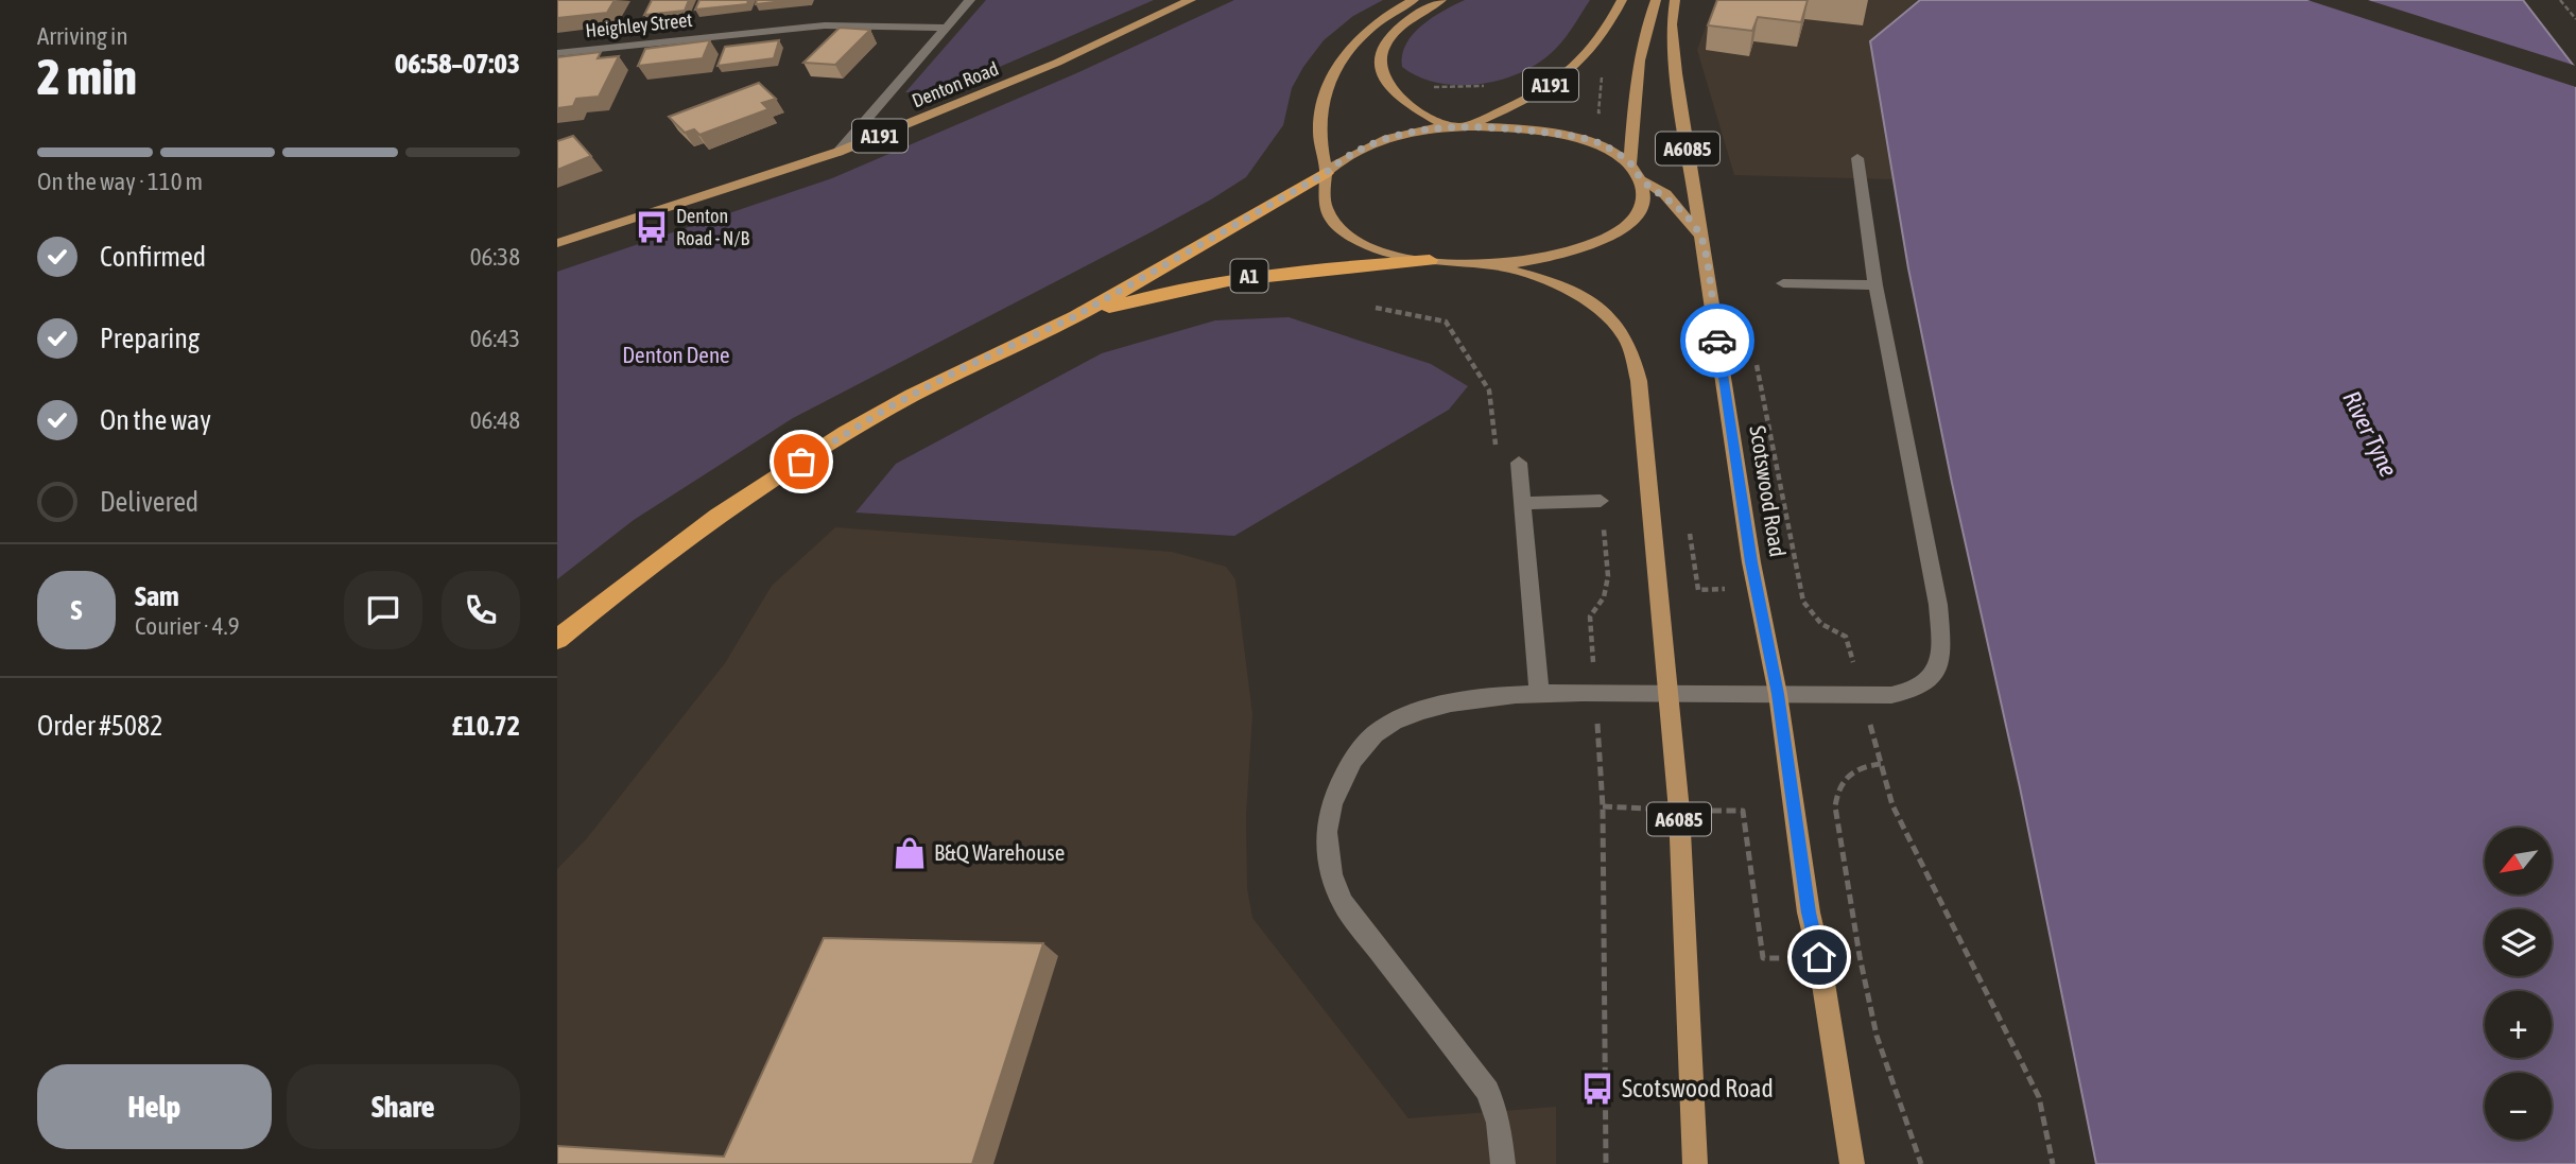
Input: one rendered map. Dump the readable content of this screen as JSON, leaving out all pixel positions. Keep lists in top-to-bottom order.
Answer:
{
  "streets": {
    "highway": ["A1"],
    "main road": [
      "Denton Road",
      "A191",
      "A6085",
      "Scotswood Road"
    ],
    "street": ["Heighley Street"]
  },
  "water": ["River Tyne"],
  "parks": ["Denton Dene"],
  "places": {
    "bus stop": ["Denton Road - N/B", "Scotswood Road"],
    "shop": ["B&Q Warehouse"]
  },
  "north": "bottom left",
  "page": {
    "heading": ["2 min", "Arriving in", "06:58–07:03"],
    "panel": [
      "Sam",
      "Courier · 4.9",
      "Order #5082",
      "£10.72"
    ],
    "bar": "On the way · 110 m",
    "list": [
      ["Confirmed", "06:38"],
      ["Preparing", "06:43"],
      ["On the way", "06:48"],
      "Delivered"
    ],
    "round": "S",
    "map_buttons": ["+", "−"],
    "buttons": ["Help", "Share"]
  }
}
